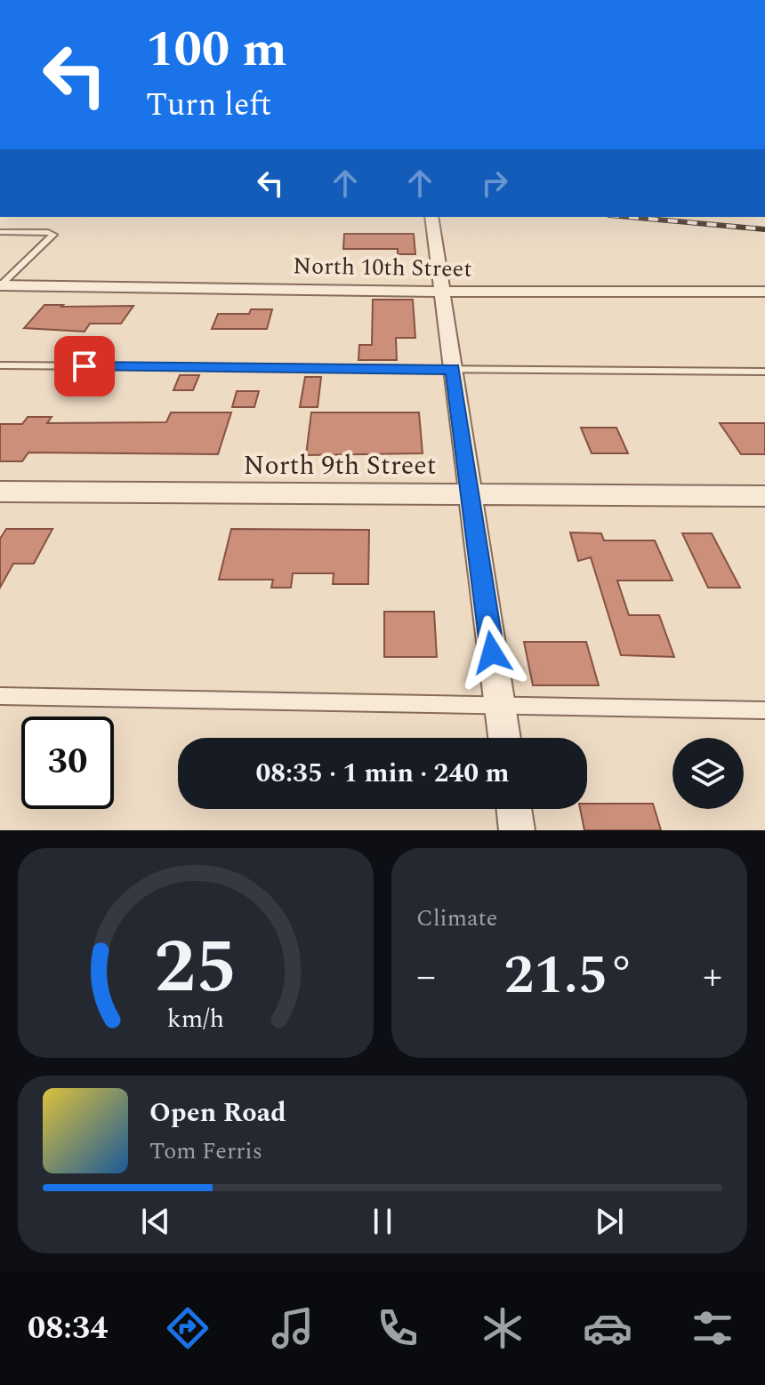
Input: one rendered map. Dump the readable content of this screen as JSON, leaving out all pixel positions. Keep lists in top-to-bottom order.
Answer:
{
  "streets": {
    "street": ["North 10th Street", "North 9th Street"]
  },
  "page": {
    "turn": ["100 m", "Turn left"],
    "limit": "30",
    "trip": "08:35 · 1 min · 240 m",
    "tile": "Climate",
    "heat": ["−", "21.5°", "+"],
    "song": ["Open Road", "Tom Ferris"],
    "tabs": "08:34",
    "gauge": ["25", "km/h"]
  }
}
